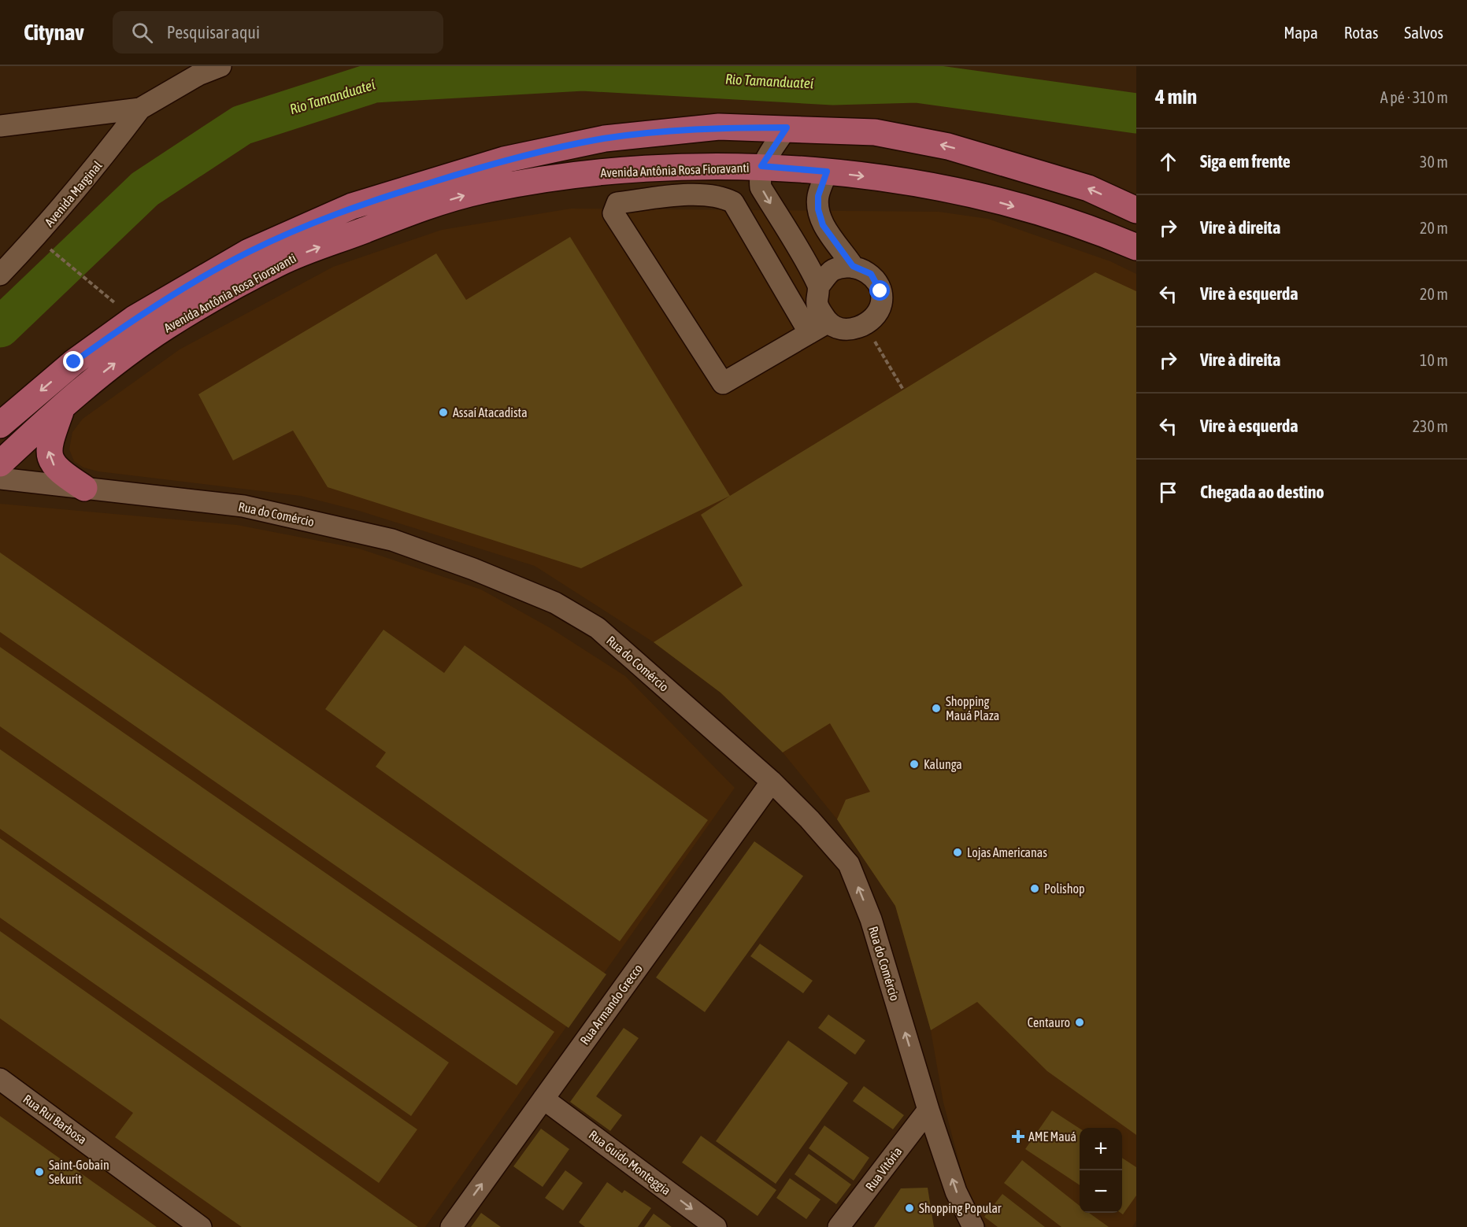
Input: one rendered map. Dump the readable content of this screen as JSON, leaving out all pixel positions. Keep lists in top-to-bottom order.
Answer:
{
  "streets": {
    "main road": ["Avenida Antônia Rosa Fioravanti"],
    "street": [
      "Avenida Marginal",
      "Rua do Comércio",
      "Rua Armando Grecco",
      "Rua Rui Barbosa",
      "Rua Guido Monteggia",
      "Rua Vitória"
    ]
  },
  "crossings": [
    ["Rua do Comércio", "Rua Armando Grecco"],
    ["Rua do Comércio", "Rua Vitória"],
    ["Rua Armando Grecco", "Rua Guido Monteggia"]
  ],
  "one_way": ["Rua do Comércio", "Rua Guido Monteggia"],
  "water": ["Rio Tamanduateí"],
  "places": {
    "other": [
      "Assaí Atacadista",
      "Shopping Mauá Plaza",
      "Kalunga",
      "Lojas Americanas",
      "Polishop",
      "Centauro",
      "Saint-Gobain Sekurit",
      "Shopping Popular"
    ],
    "health": ["AME Mauá"]
  },
  "page": {
    "header": "Citynav",
    "search": "Pesquisar aqui",
    "nav": ["Mapa", "Rotas", "Salvos"],
    "heading": ["4 min", "A pé · 310 m"],
    "list": [
      ["Siga em frente", "30 m"],
      ["Vire à direita", "20 m"],
      ["Vire à esquerda", "20 m"],
      ["Vire à direita", "10 m"],
      ["Vire à esquerda", "230 m"],
      "Chegada ao destino"
    ],
    "map_buttons": ["+", "−"]
  }
}
